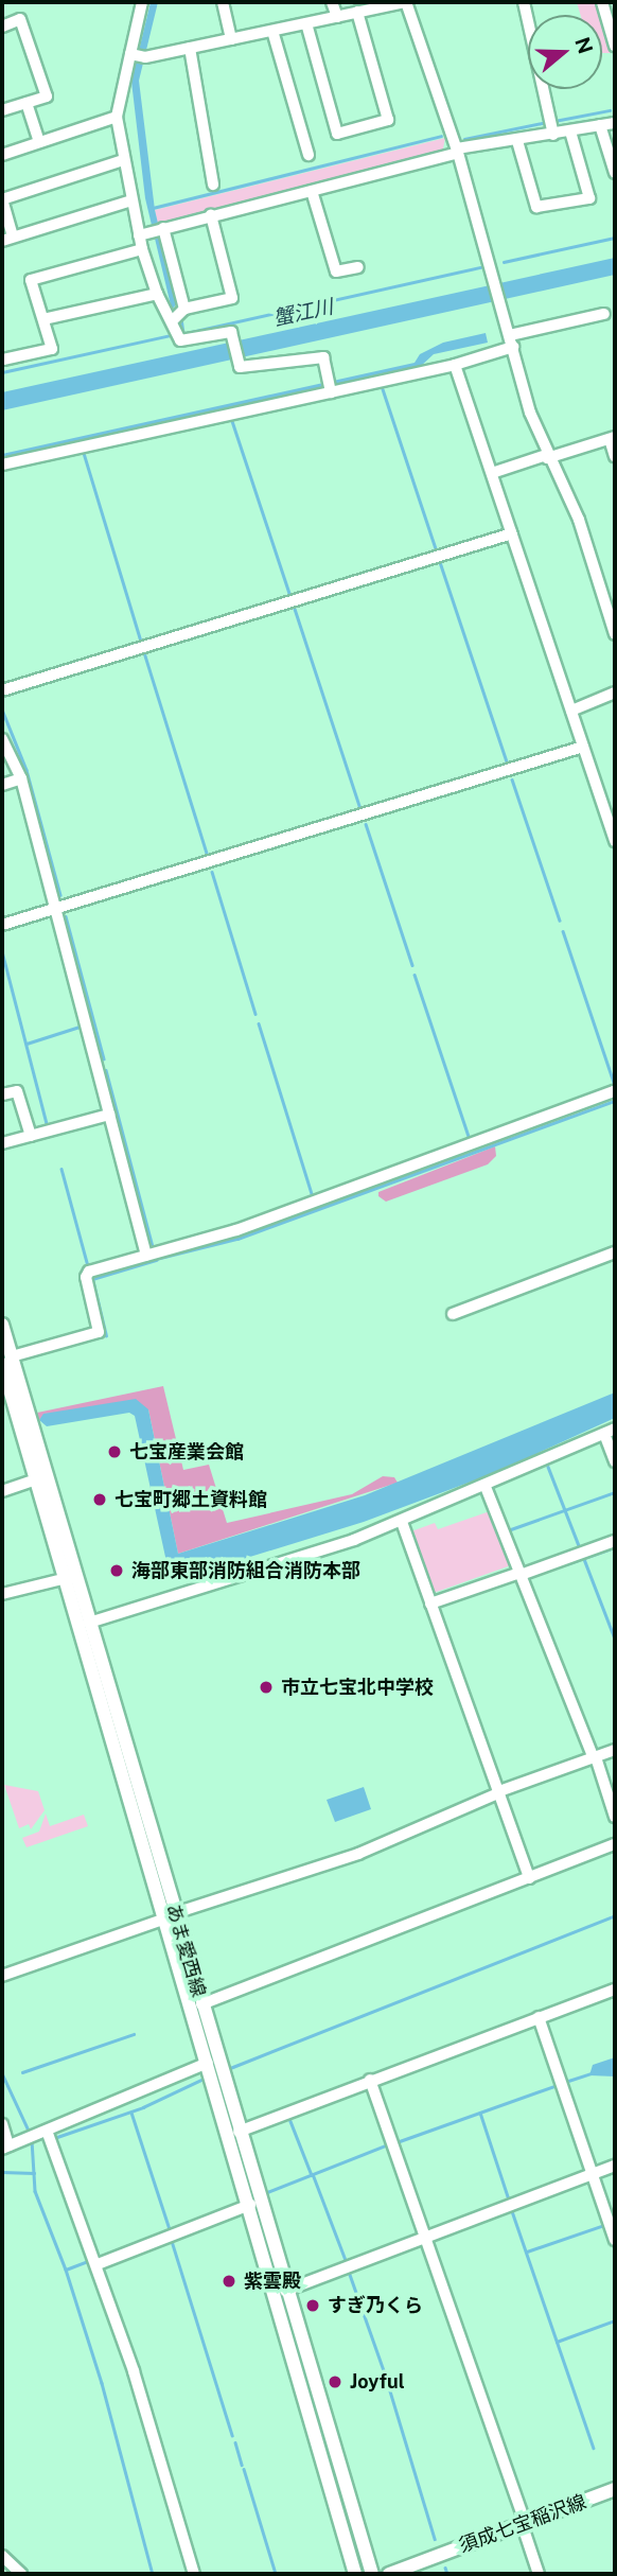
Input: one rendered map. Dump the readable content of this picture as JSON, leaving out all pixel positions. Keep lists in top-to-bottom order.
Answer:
{
  "streets": {
    "main road": ["あま愛西線", "須成七宝稲沢線"]
  },
  "water": ["蟹江川"],
  "places": [
    "七宝産業会館",
    "七宝町郷土資料館",
    "海部東部消防組合消防本部",
    "市立七宝北中学校",
    "紫雲殿",
    "すぎ乃くら",
    "Joyful"
  ],
  "north": "right"
}
